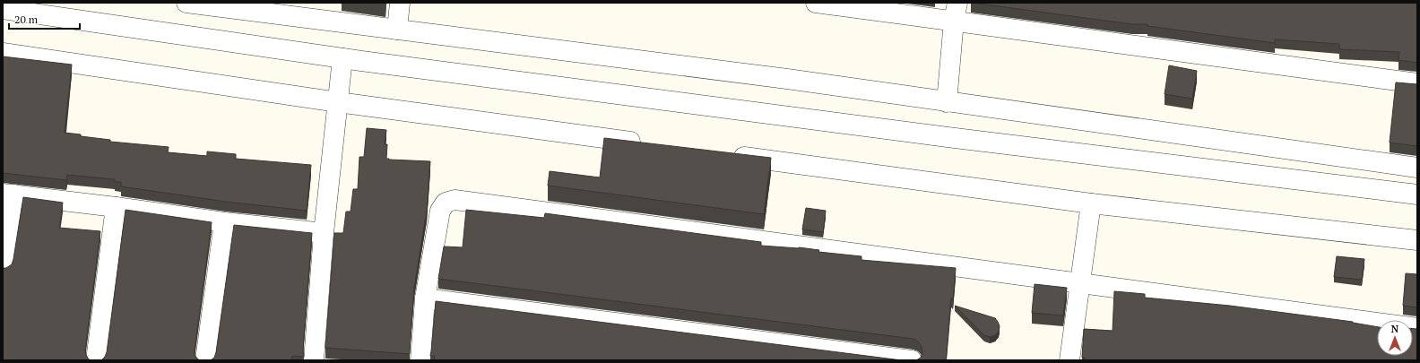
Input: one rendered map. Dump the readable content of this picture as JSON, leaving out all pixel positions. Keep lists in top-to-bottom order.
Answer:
{
  "scale_bar": "20 m",
  "north": "top"
}
